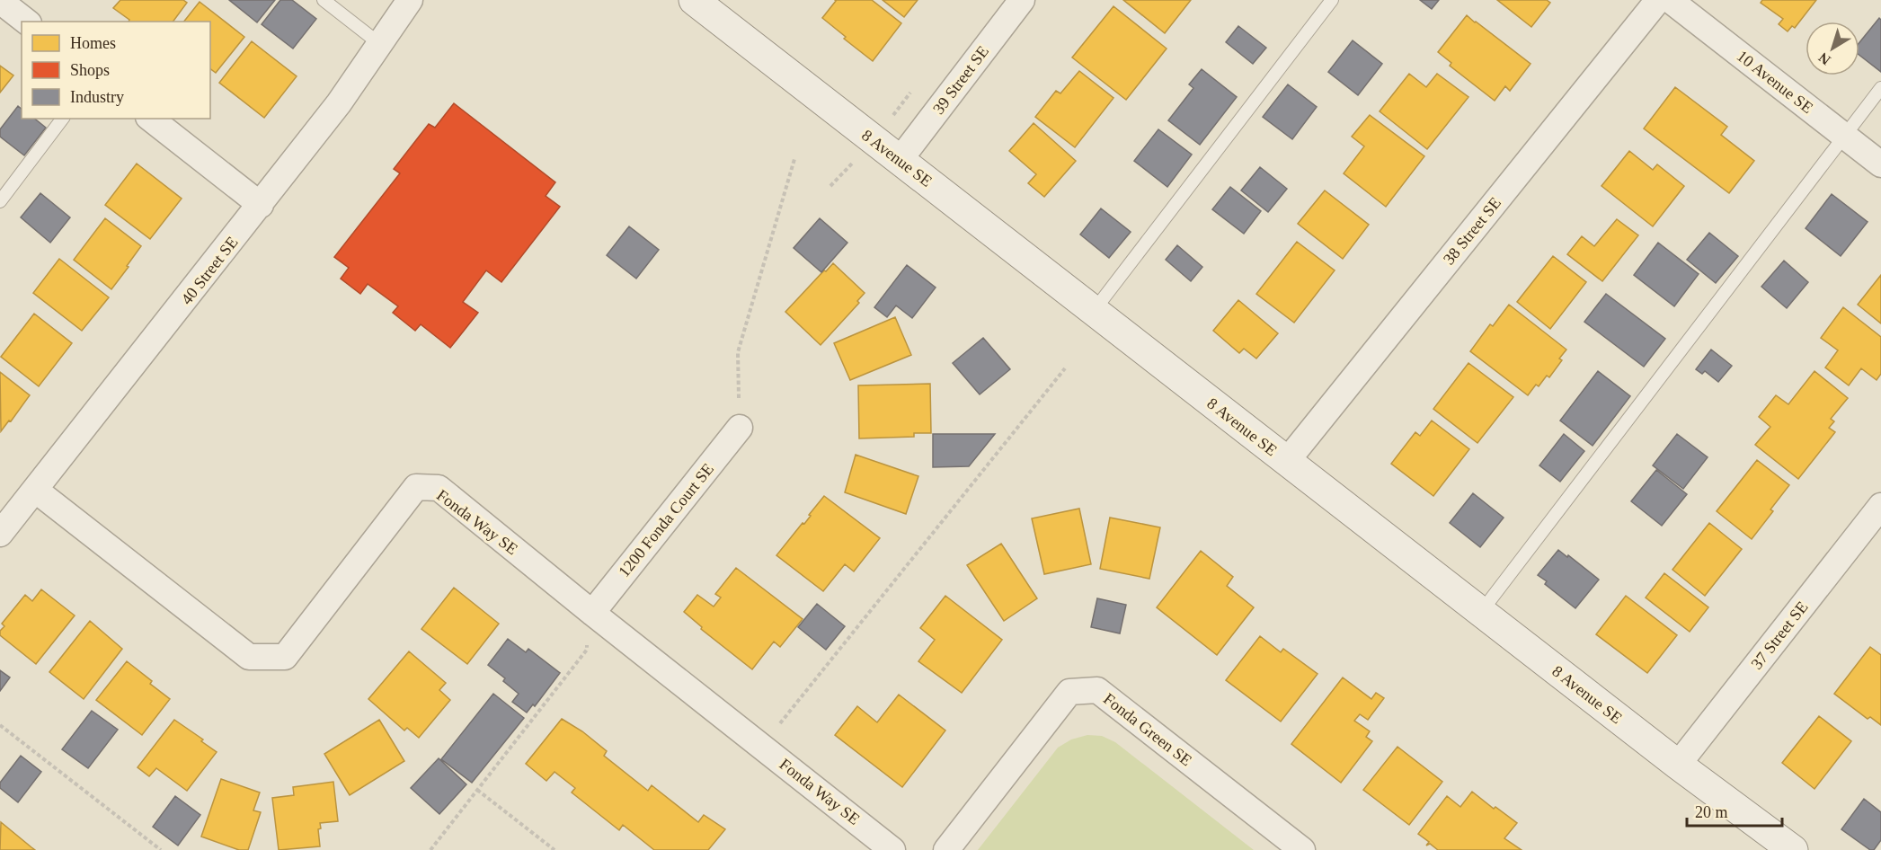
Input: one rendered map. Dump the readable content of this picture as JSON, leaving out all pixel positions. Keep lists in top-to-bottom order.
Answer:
{
  "streets": {
    "street": [
      "39 Street SE",
      "10 Avenue SE",
      "8 Avenue SE",
      "38 Street SE",
      "40 Street SE",
      "1200 Fonda Court SE",
      "Fonda Way SE",
      "37 Street SE",
      "Fonda Green SE"
    ]
  },
  "crossings": [
    ["39 Street SE", "8 Avenue SE"],
    ["8 Avenue SE", "38 Street SE"],
    ["8 Avenue SE", "37 Street SE"],
    ["40 Street SE", "Fonda Way SE"],
    ["1200 Fonda Court SE", "Fonda Way SE"]
  ],
  "legend": ["Homes", "Shops", "Industry"],
  "scale_bar": "20 m",
  "north": "bottom left"
}
